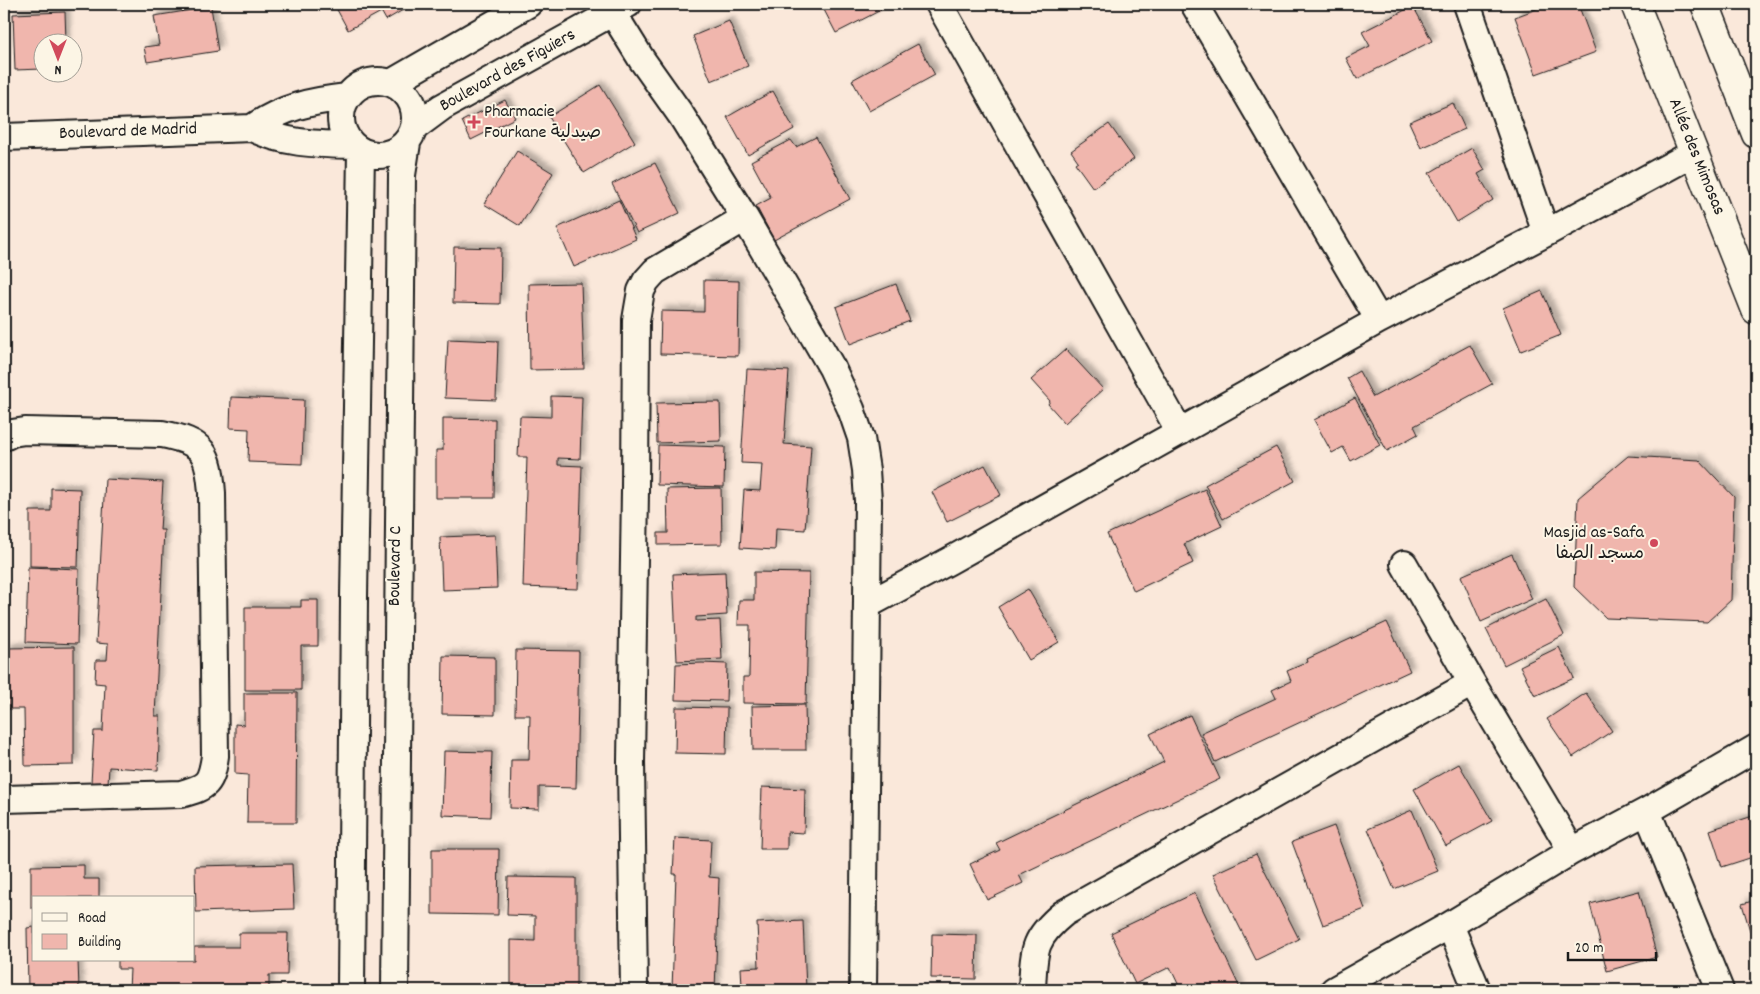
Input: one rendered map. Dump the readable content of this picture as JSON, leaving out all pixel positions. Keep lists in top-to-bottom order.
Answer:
{
  "streets": {
    "main road": ["Allée des Mimosas"],
    "street": ["Boulevard des Figuiers", "Boulevard de Madrid", "Boulevard C"]
  },
  "crossings": [
    ["Boulevard des Figuiers", "Boulevard de Madrid"],
    ["Boulevard des Figuiers", "Boulevard C"],
    ["Boulevard de Madrid", "Boulevard C"]
  ],
  "places": {
    "health": ["Pharmacie Fourkane صيدلية"],
    "other": ["Masjid as-Safa مسجد الصفا"]
  },
  "legend": ["Road", "Building"],
  "scale_bar": "20 m",
  "north": "bottom"
}
